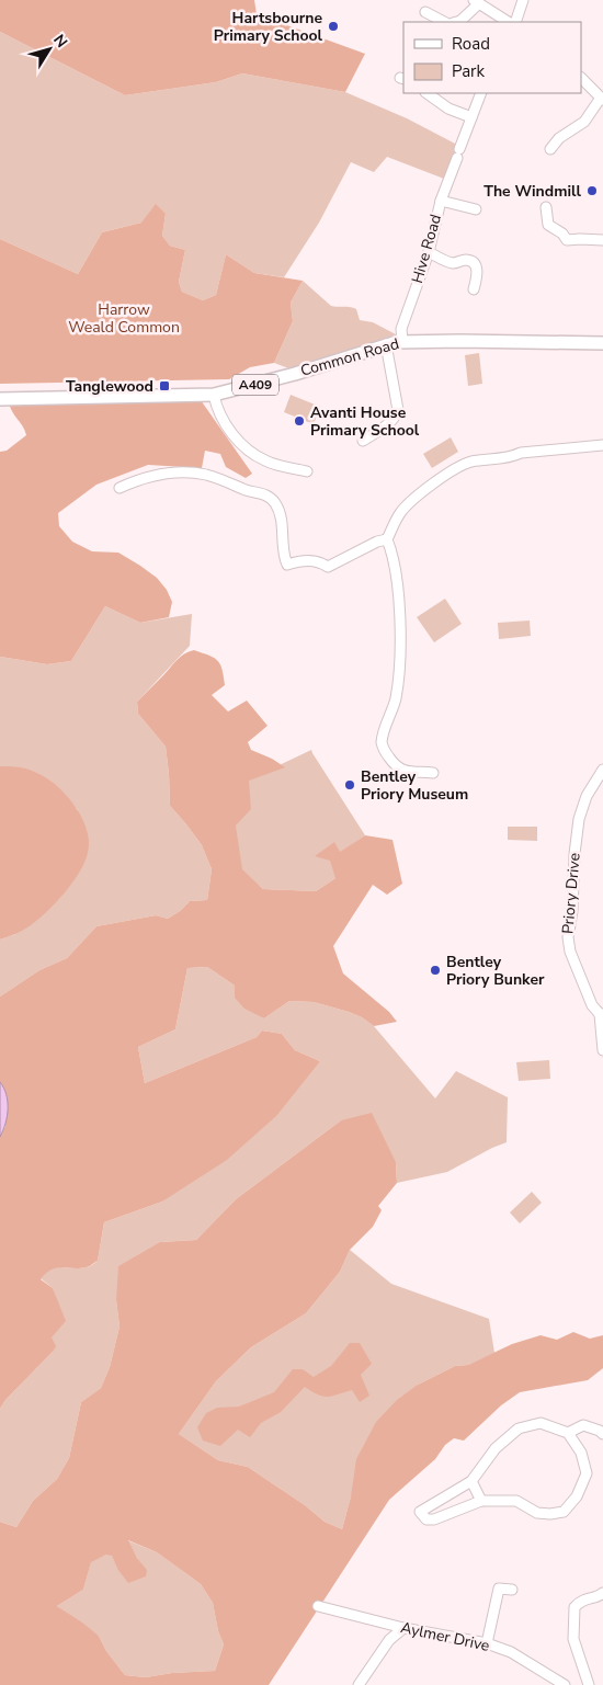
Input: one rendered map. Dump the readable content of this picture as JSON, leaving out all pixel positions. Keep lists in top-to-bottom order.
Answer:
{
  "streets": {
    "main road": ["Common Road", "A409"],
    "street": ["Hive Road", "Priory Drive", "Aylmer Drive"]
  },
  "crossings": [
    ["Hive Road", "Common Road"]
  ],
  "parks": ["Harrow Weald Common"],
  "places": {
    "other": [
      "Hartsbourne Primary School",
      "The Windmill",
      "Avanti House Primary School",
      "Bentley Priory Museum",
      "Bentley Priory Bunker"
    ],
    "transit": ["Tanglewood"]
  },
  "legend": ["Road", "Park"],
  "north": "top right"
}
